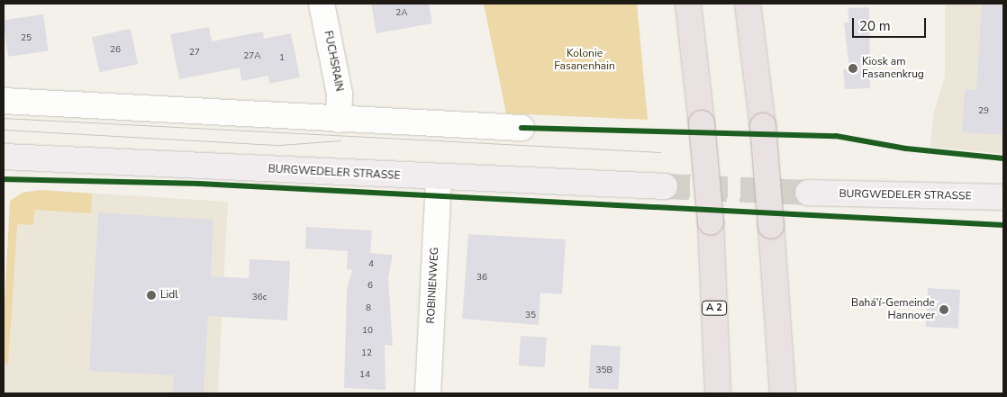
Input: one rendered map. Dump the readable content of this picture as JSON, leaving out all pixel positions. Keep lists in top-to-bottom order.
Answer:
{
  "streets": {
    "highway": ["A 2"],
    "main road": ["BURGWEDELER STRASSE"],
    "street": ["FUCHSRAIN", "ROBINIENWEG"]
  },
  "crossings": [
    ["BURGWEDELER STRASSE", "ROBINIENWEG"]
  ],
  "parks": ["Kolonie Fasanenhain"],
  "places": ["Kiosk am Fasanenkrug", "Lidl", "Bahá'í-Gemeinde Hannover"],
  "house_numbers": [
    "2A",
    "25",
    "26",
    "27",
    "27A",
    "1",
    "29",
    "4",
    "36",
    "6",
    "36c",
    "8",
    "35",
    "10",
    "12",
    "35B",
    "14"
  ],
  "scale_bar": "20 m"
}
